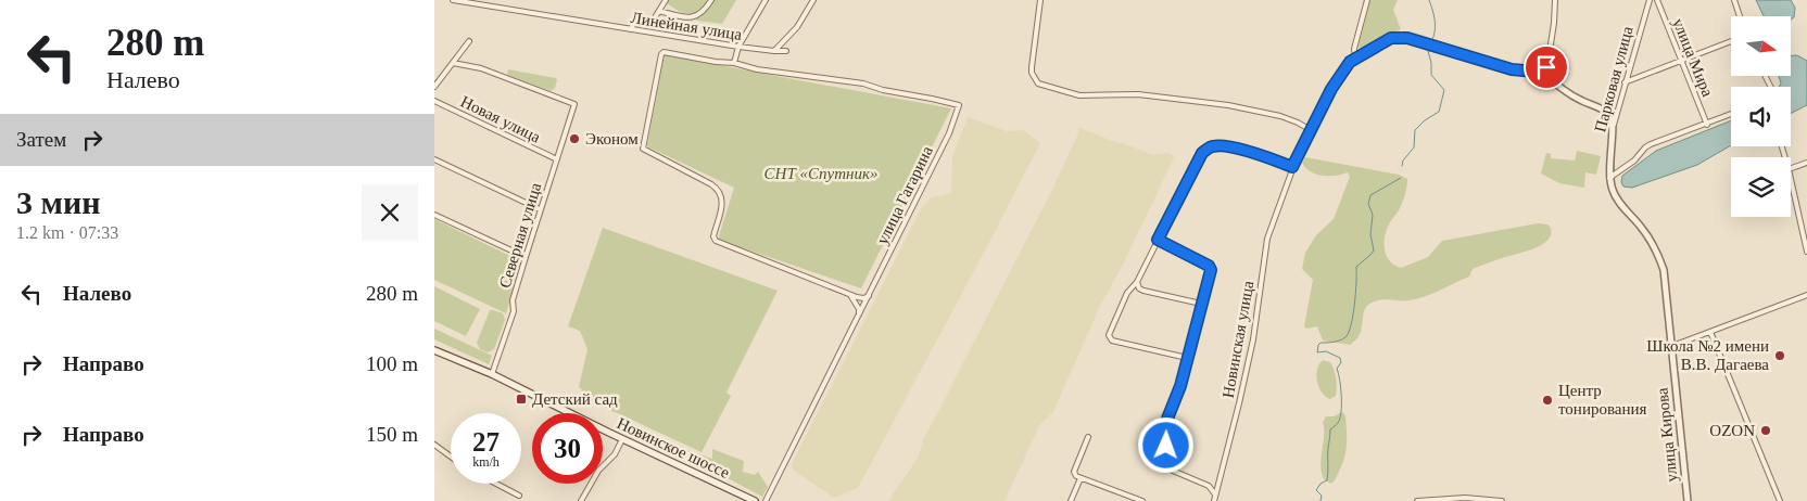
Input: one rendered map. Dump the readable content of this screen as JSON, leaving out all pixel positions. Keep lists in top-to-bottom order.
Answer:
{
  "streets": {
    "main road": ["Новинское шоссе"],
    "street": [
      "Линейная улица",
      "улица Мира",
      "Парковая улица",
      "Новая улица",
      "улица Гагарина",
      "Северная улица",
      "Новинская улица",
      "улица Кирова"
    ]
  },
  "crossings": [
    ["Парковая улица", "улица Кирова"],
    ["Новая улица", "Северная улица"],
    ["Северная улица", "Новинское шоссе"]
  ],
  "parks": ["СНТ «Спутник»"],
  "places": {
    "other": [
      "Эконом",
      "Школа №2 имени В.В. Дагаева",
      "Центр тонирования",
      "OZON"
    ],
    "transit": ["Детский сад"]
  },
  "north": "right",
  "page": {
    "turn": ["280 m", "Налево"],
    "then": "Затем",
    "heading": ["3 мин", "1.2 km · 07:33"],
    "list": [
      {
        "name": "Налево",
        "value": "280 m"
      },
      {
        "name": "Направо",
        "value": "100 m"
      },
      {
        "name": "Направо",
        "value": "150 m"
      }
    ],
    "speed": "27 km/h",
    "limit": "30"
  }
}
